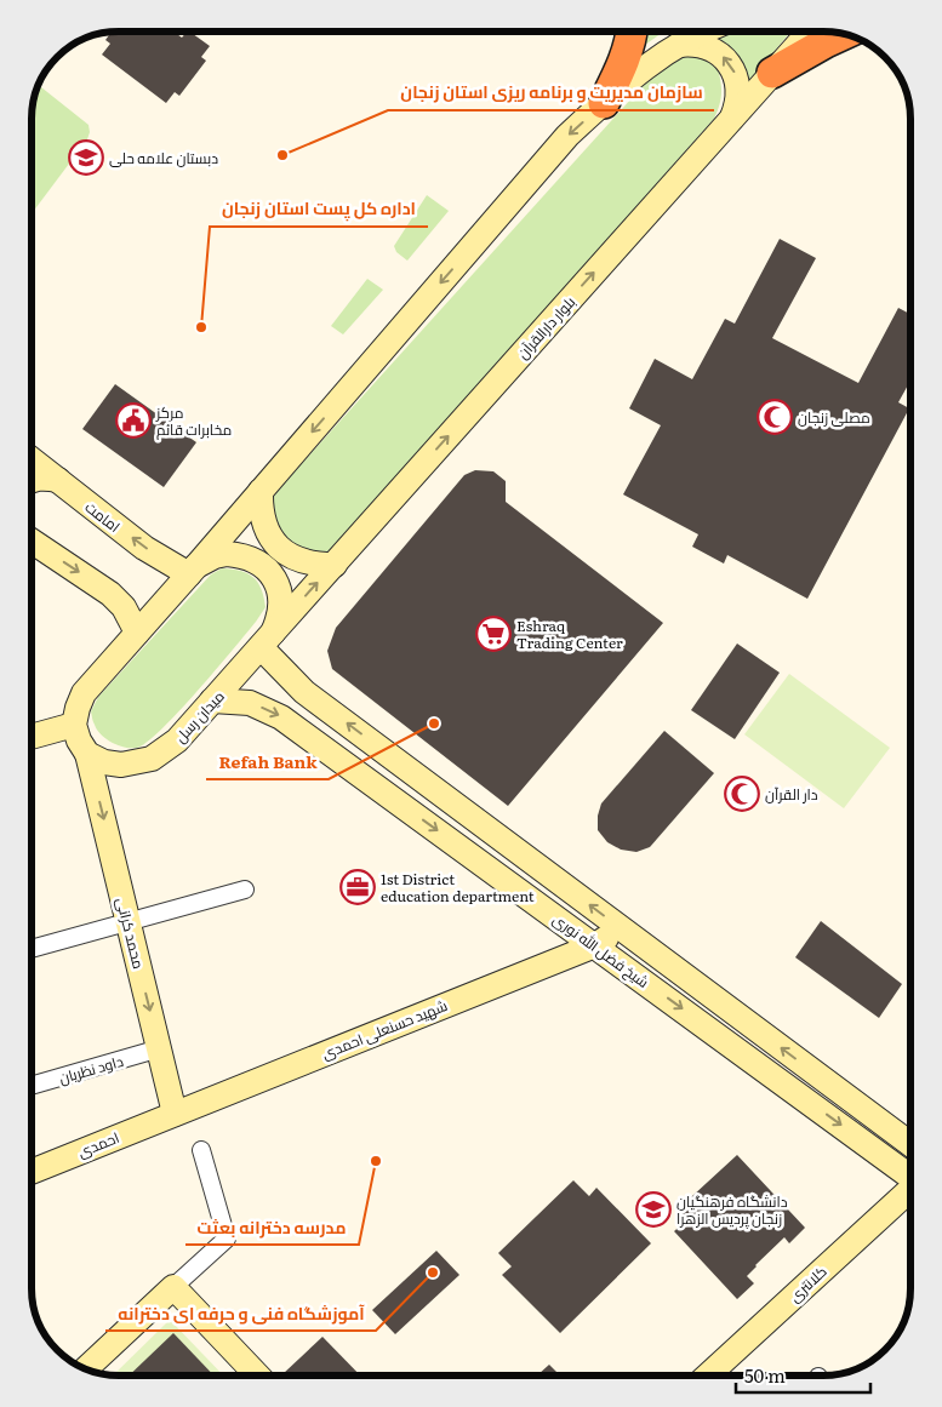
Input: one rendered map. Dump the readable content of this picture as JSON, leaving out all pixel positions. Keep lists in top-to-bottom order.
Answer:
{
  "streets": {
    "main road": [
      "بلوار دارالقرآن",
      "امامت",
      "میدان رسل",
      "محمد کرانی",
      "شیخ فضل الله نوری",
      "شهید حسنعلی احمدی",
      "احمدی",
      "کلانتری"
    ],
    "street": ["داود نظریان"]
  },
  "crossings": [
    ["بلوار دارالقرآن", "میدان رسل"],
    ["بلوار دارالقرآن", "شیخ فضل الله نوری"],
    ["امامت", "میدان رسل"],
    ["میدان رسل", "محمد کرانی"],
    ["میدان رسل", "شیخ فضل الله نوری"],
    ["محمد کرانی", "شهید حسنعلی احمدی"],
    ["محمد کرانی", "داود نظریان"],
    ["محمد کرانی", "احمدی"],
    ["شیخ فضل الله نوری", "شهید حسنعلی احمدی"],
    ["شهید حسنعلی احمدی", "احمدی"]
  ],
  "one_way": ["محمد کرانی"],
  "places": {
    "other": [
      "سازمان مدیریت و برنامه ریزی استان زنجان",
      "اداره کل پست استان زنجان",
      "Refah Bank",
      "مدرسه دخترانه بعثت",
      "آموزشگاه فنی و حرفه ای دخترانه"
    ],
    "school or university": ["دبستان علامه حلی", "دانشگاه فرهنگیان زنجان پردیس الزهرا"],
    "mosque": ["مصلی زنجان", "دار القرآن"],
    "public building": ["مرکز مخابرات قائم"],
    "supermarket": ["Eshraq Trading Center"],
    "office": ["1st District education department"]
  },
  "scale_bar": "50 m"
}
